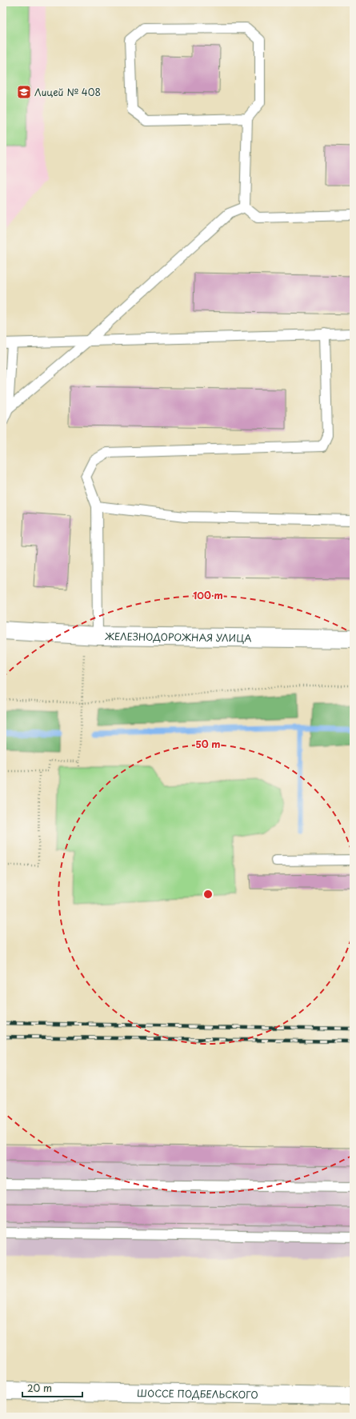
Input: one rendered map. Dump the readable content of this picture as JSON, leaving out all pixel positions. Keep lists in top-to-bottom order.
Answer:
{
  "streets": {
    "street": ["ЖЕЛЕЗНОДОРОЖНАЯ УЛИЦА", "ШОССЕ ПОДБЕЛЬСКОГО"]
  },
  "places": {
    "school or university": ["Лицей № 408"]
  },
  "scale_bar": "20 m",
  "rings": ["100 m", "50 m"]
}
